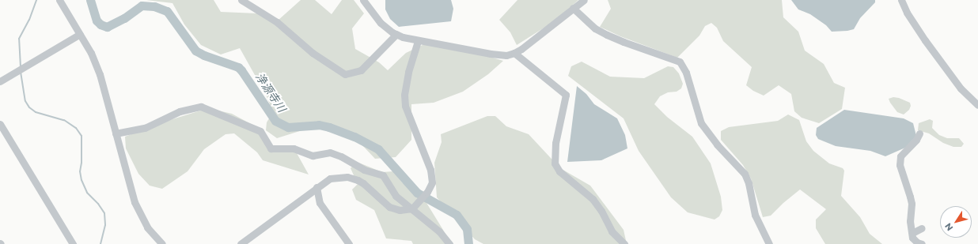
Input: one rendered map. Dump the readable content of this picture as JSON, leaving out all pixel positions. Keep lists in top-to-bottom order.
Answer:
{
  "water": ["浄源寺川"],
  "north": "bottom left"
}
